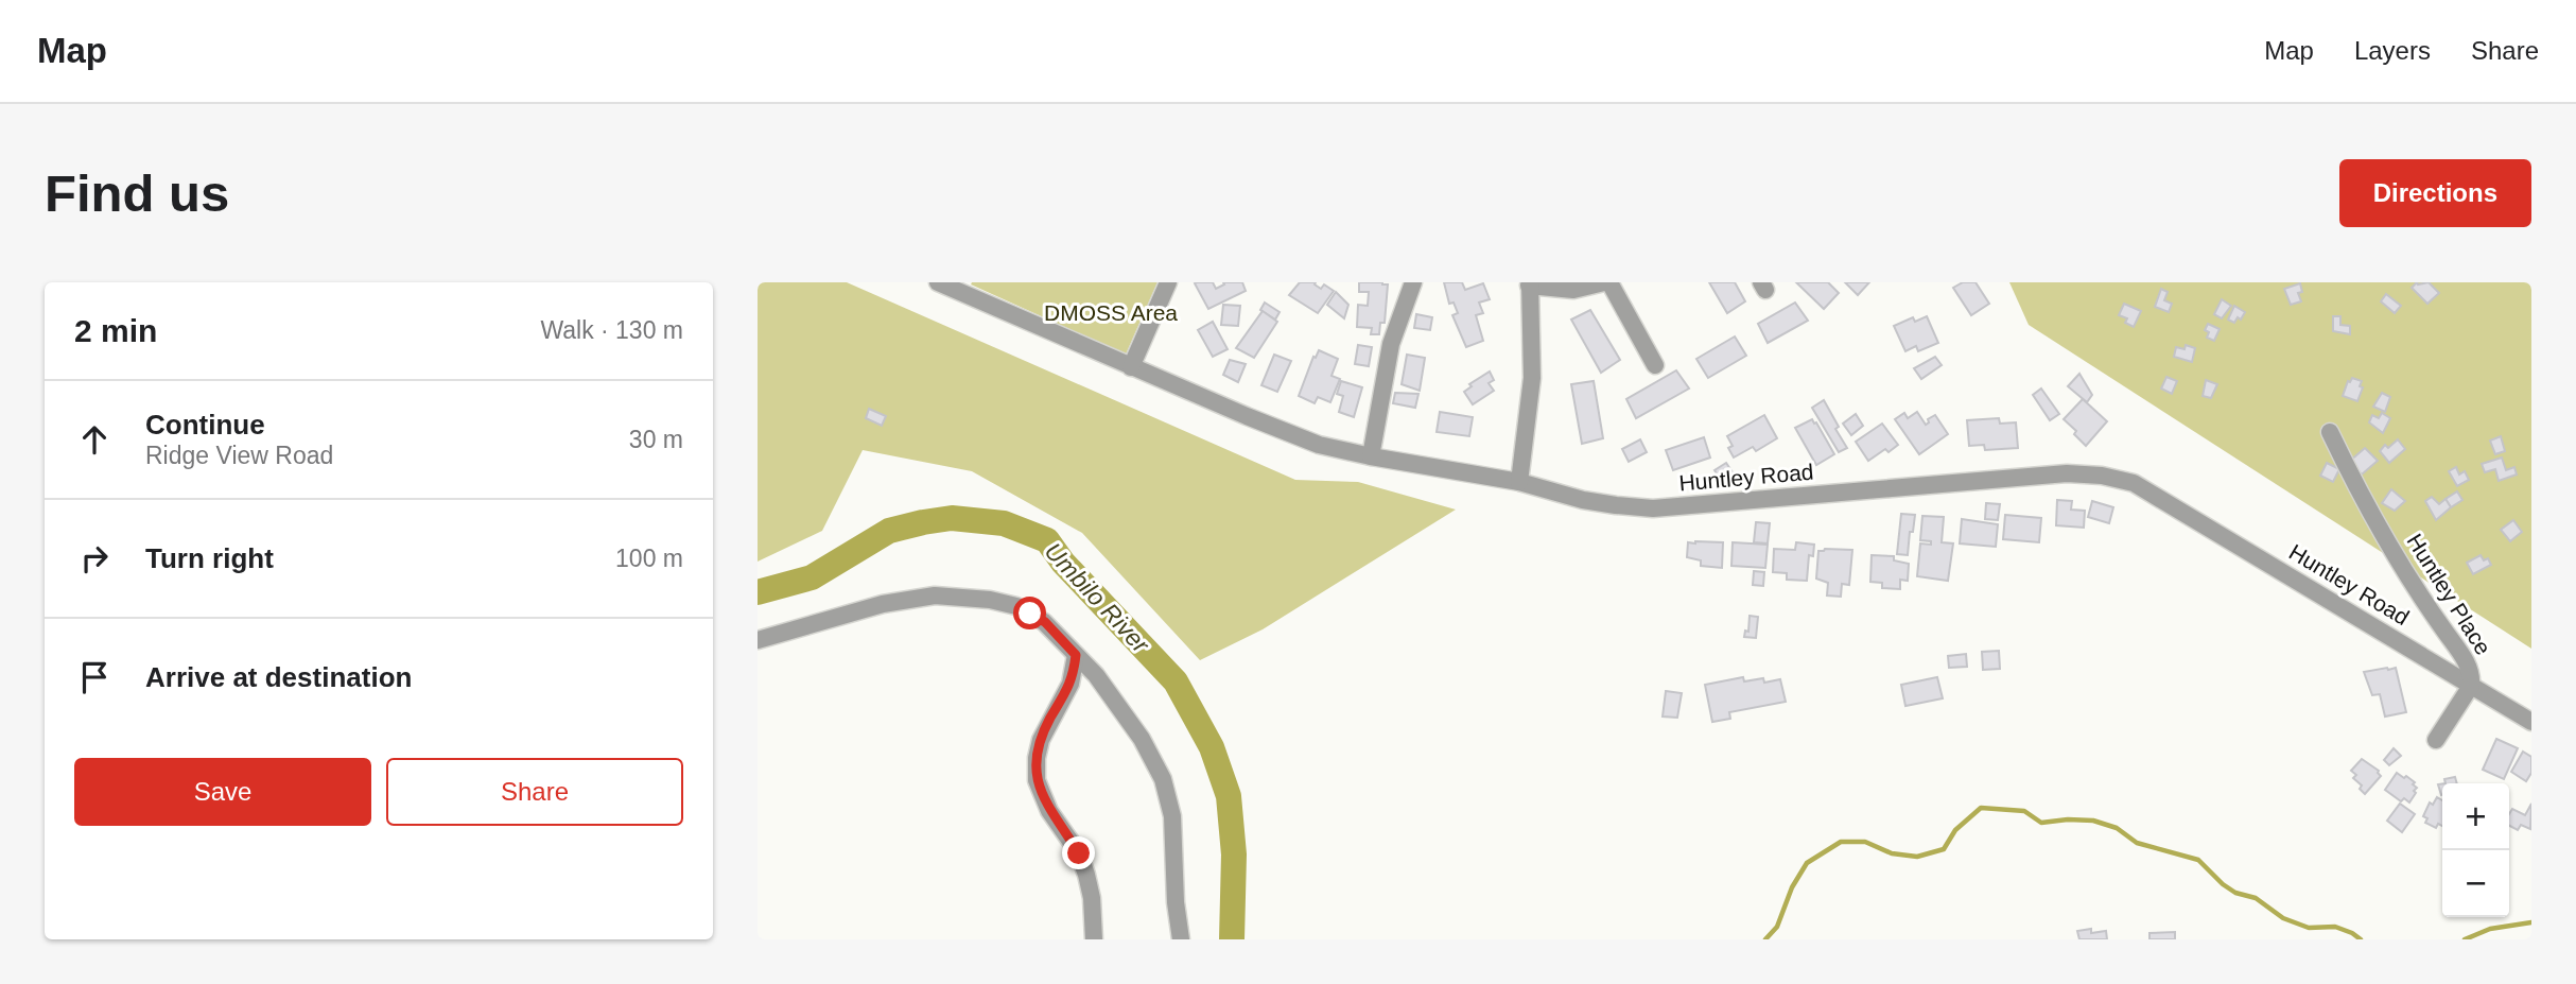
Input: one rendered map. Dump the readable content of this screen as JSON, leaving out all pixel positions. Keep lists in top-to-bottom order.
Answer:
{
  "streets": {
    "street": ["Huntley Road", "Huntley Place"]
  },
  "crossings": [
    ["Huntley Road", "Huntley Place"]
  ],
  "water": ["Umbilo River"],
  "parks": ["DMOSS Area"],
  "page": {
    "header": "Map",
    "nav": ["Map", "Layers", "Share"],
    "buttons": [
      "Directions",
      ["Save", "Share"]
    ],
    "title": "Find us",
    "heading": ["2 min", "Walk · 130 m"],
    "list": [
      ["Continue", "Ridge View Road", "30 m"],
      ["Turn right", "100 m"],
      "Arrive at destination"
    ],
    "map_buttons": ["+", "−"]
  }
}
